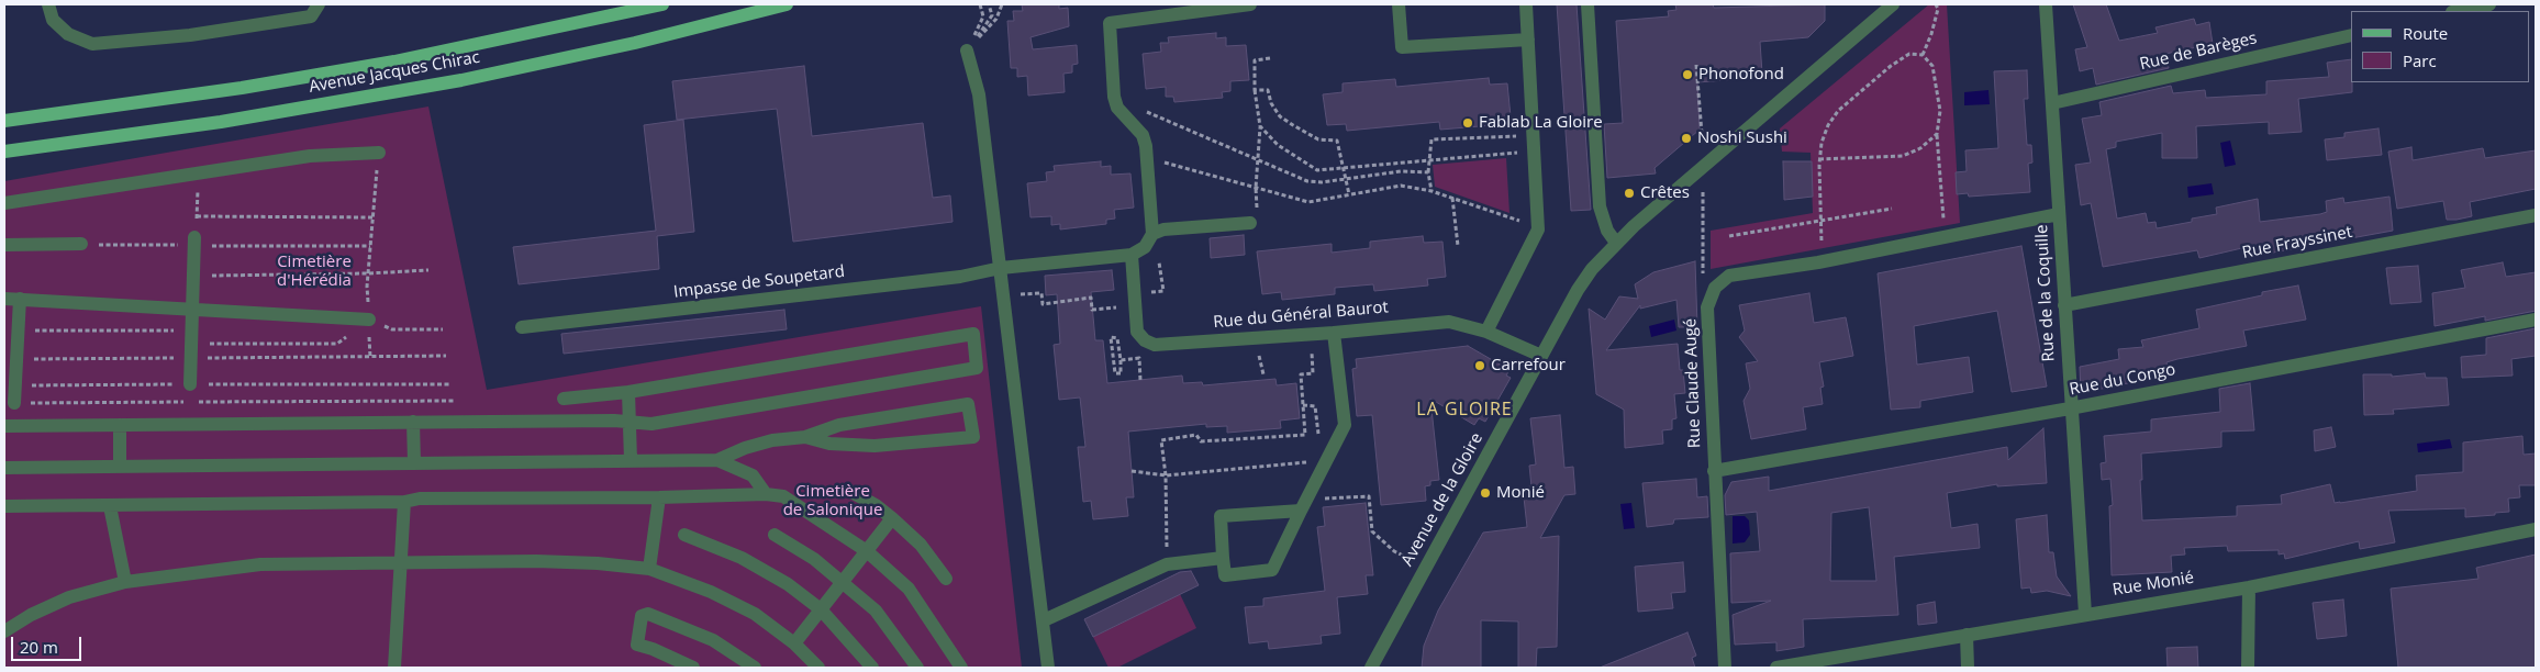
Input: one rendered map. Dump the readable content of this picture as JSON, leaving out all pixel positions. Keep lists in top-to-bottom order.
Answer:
{
  "streets": {
    "main road": ["Avenue Jacques Chirac"],
    "street": [
      "Rue de Barèges",
      "Rue Frayssinet",
      "Impasse de Soupetard",
      "Rue de la Coquille",
      "Rue du Général Baurot",
      "Rue du Congo",
      "Rue Claude Augé",
      "Avenue de la Gloire",
      "Rue Monié"
    ]
  },
  "crossings": [
    ["Rue de Barèges", "Rue de la Coquille"],
    ["Rue Frayssinet", "Rue de la Coquille"],
    ["Impasse de Soupetard", "Rue du Général Baurot"],
    ["Rue de la Coquille", "Rue du Congo"],
    ["Rue de la Coquille", "Rue Monié"],
    ["Rue du Général Baurot", "Avenue de la Gloire"],
    ["Rue du Congo", "Rue Claude Augé"]
  ],
  "districts": ["LA GLOIRE"],
  "parks": ["Cimetière d'Hérédia", "Cimetière de Salonique"],
  "places": [
    "Phonofond",
    "Fablab La Gloire",
    "Noshi Sushi",
    "Crêtes",
    "Carrefour",
    "Monié"
  ],
  "legend": ["Route", "Parc"],
  "scale_bar": "20 m"
}
